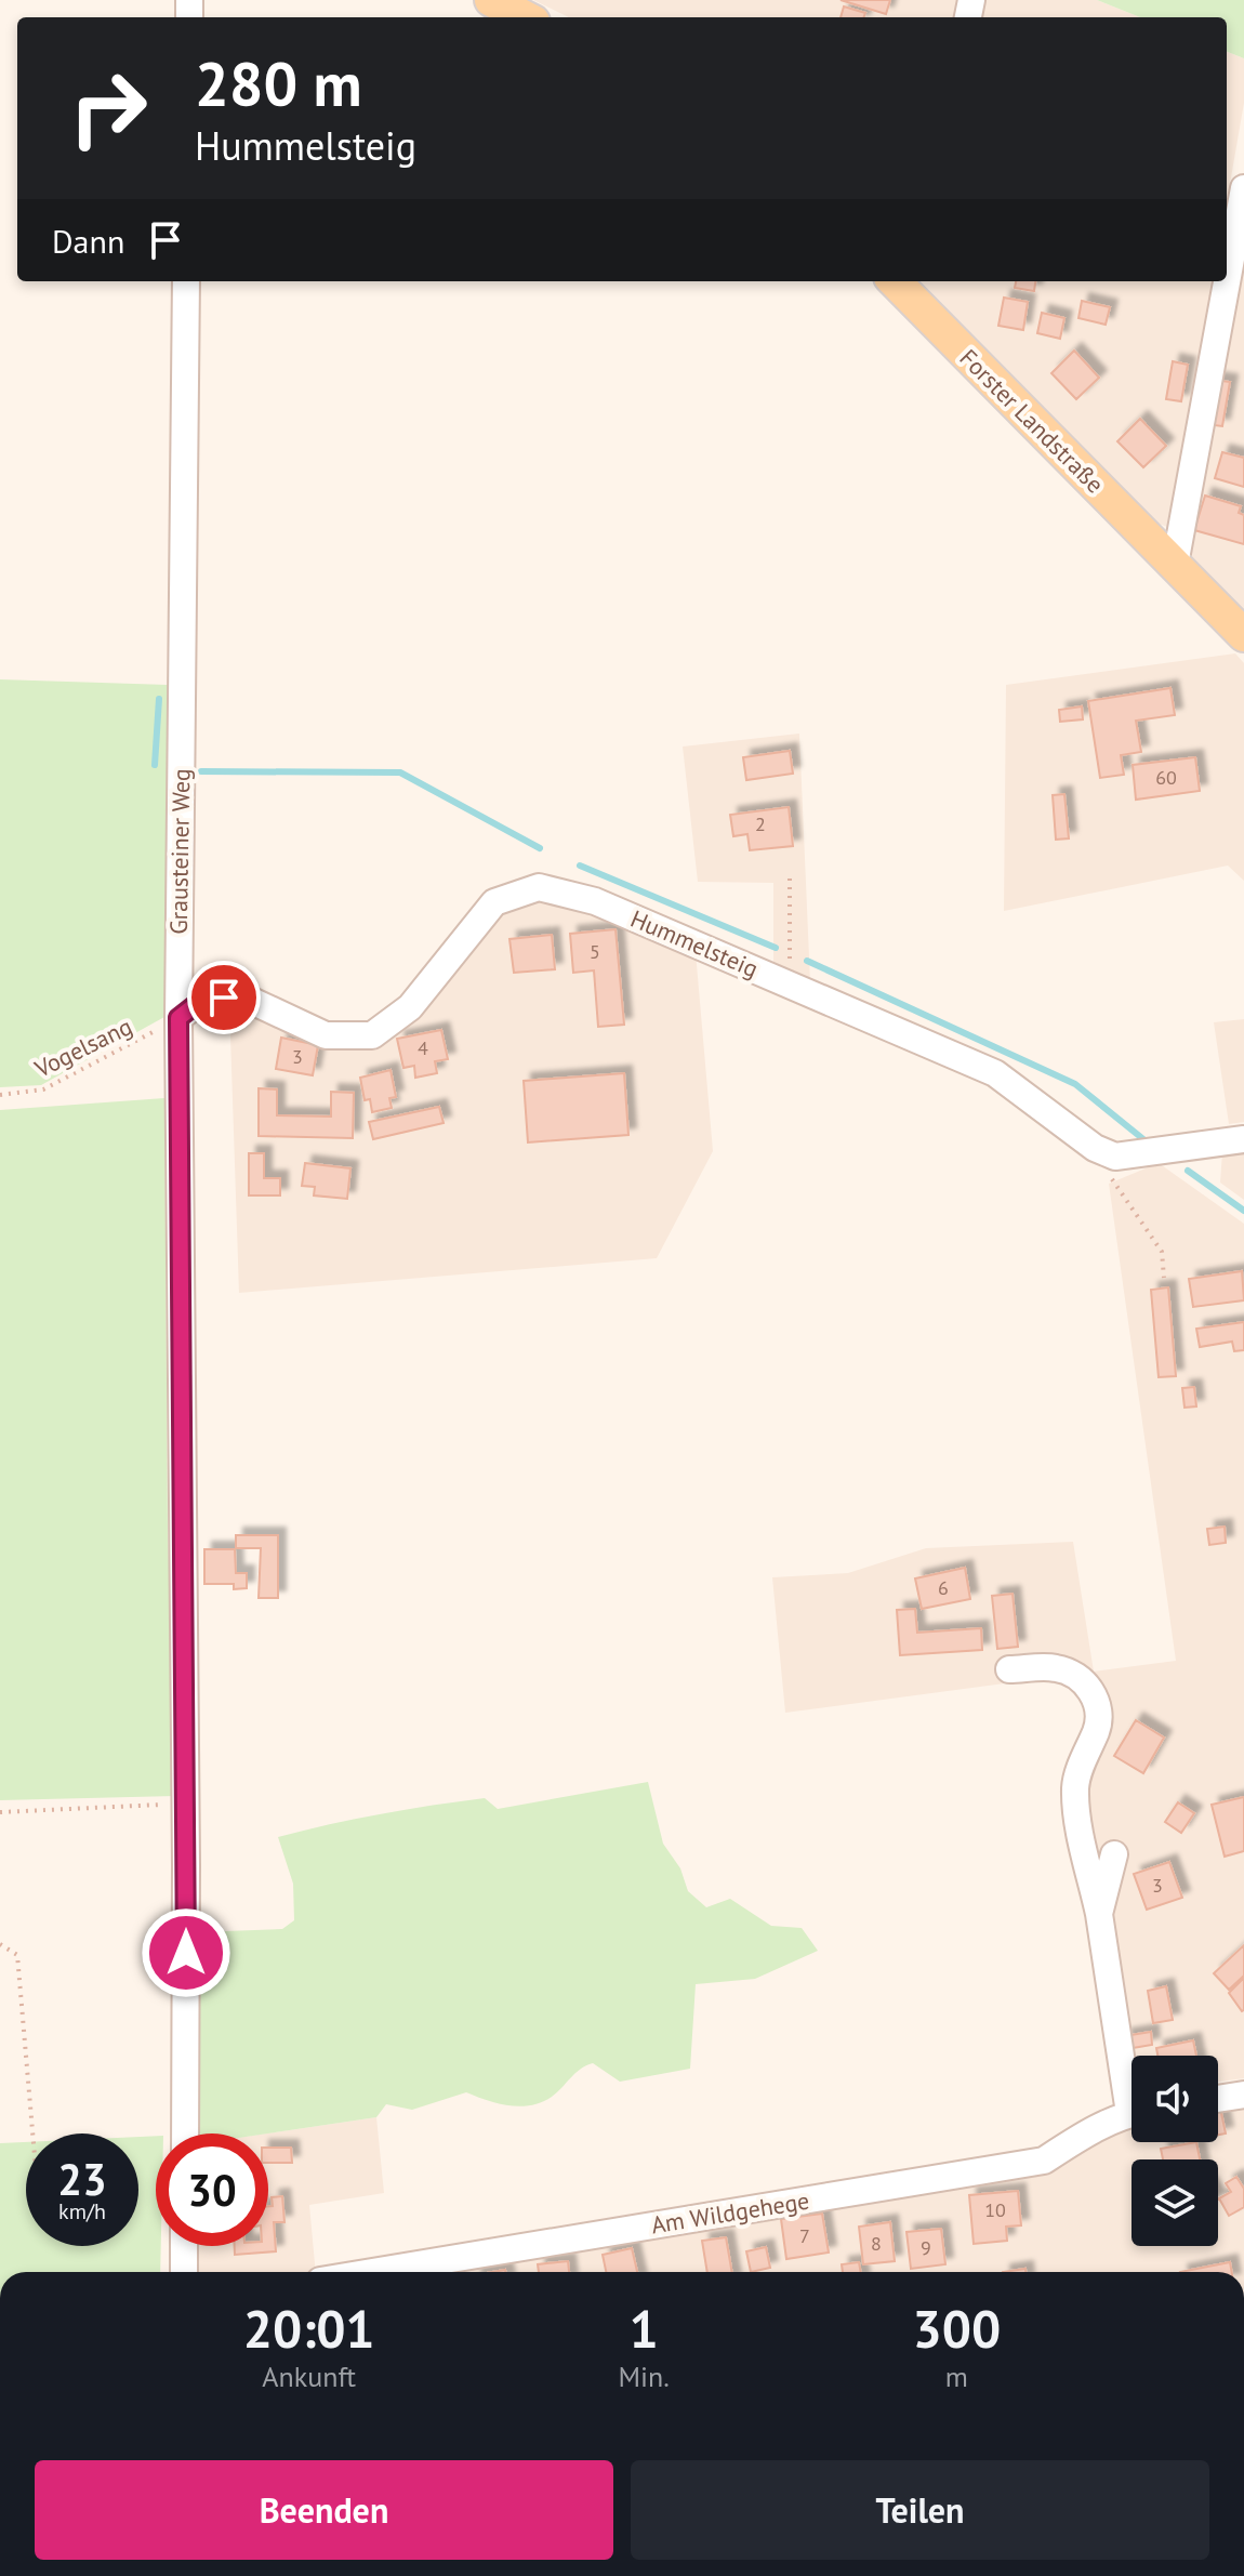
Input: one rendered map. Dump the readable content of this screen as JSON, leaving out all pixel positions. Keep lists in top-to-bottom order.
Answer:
{
  "streets": {
    "main road": ["Forster Landstraße"],
    "street": ["Grausteiner Weg", "Hummelsteig", "Am Wildgehege"],
    "path": ["Vogelsang"]
  },
  "crossings": [
    ["Grausteiner Weg", "Hummelsteig"],
    ["Grausteiner Weg", "Vogelsang"],
    ["Hummelsteig", "Vogelsang"]
  ],
  "house_numbers": [
    "60",
    "2",
    "5",
    "4",
    "3",
    "6",
    "3",
    "10",
    "7",
    "8",
    "9"
  ],
  "page": {
    "turn": ["280 m", "Hummelsteig"],
    "then": "Dann",
    "speed": "23 km/h",
    "limit": "30",
    "eta": [
      "20:01",
      "Ankunft",
      "1",
      "Min.",
      "300",
      "m"
    ],
    "buttons": ["Beenden", "Teilen"]
  }
}
